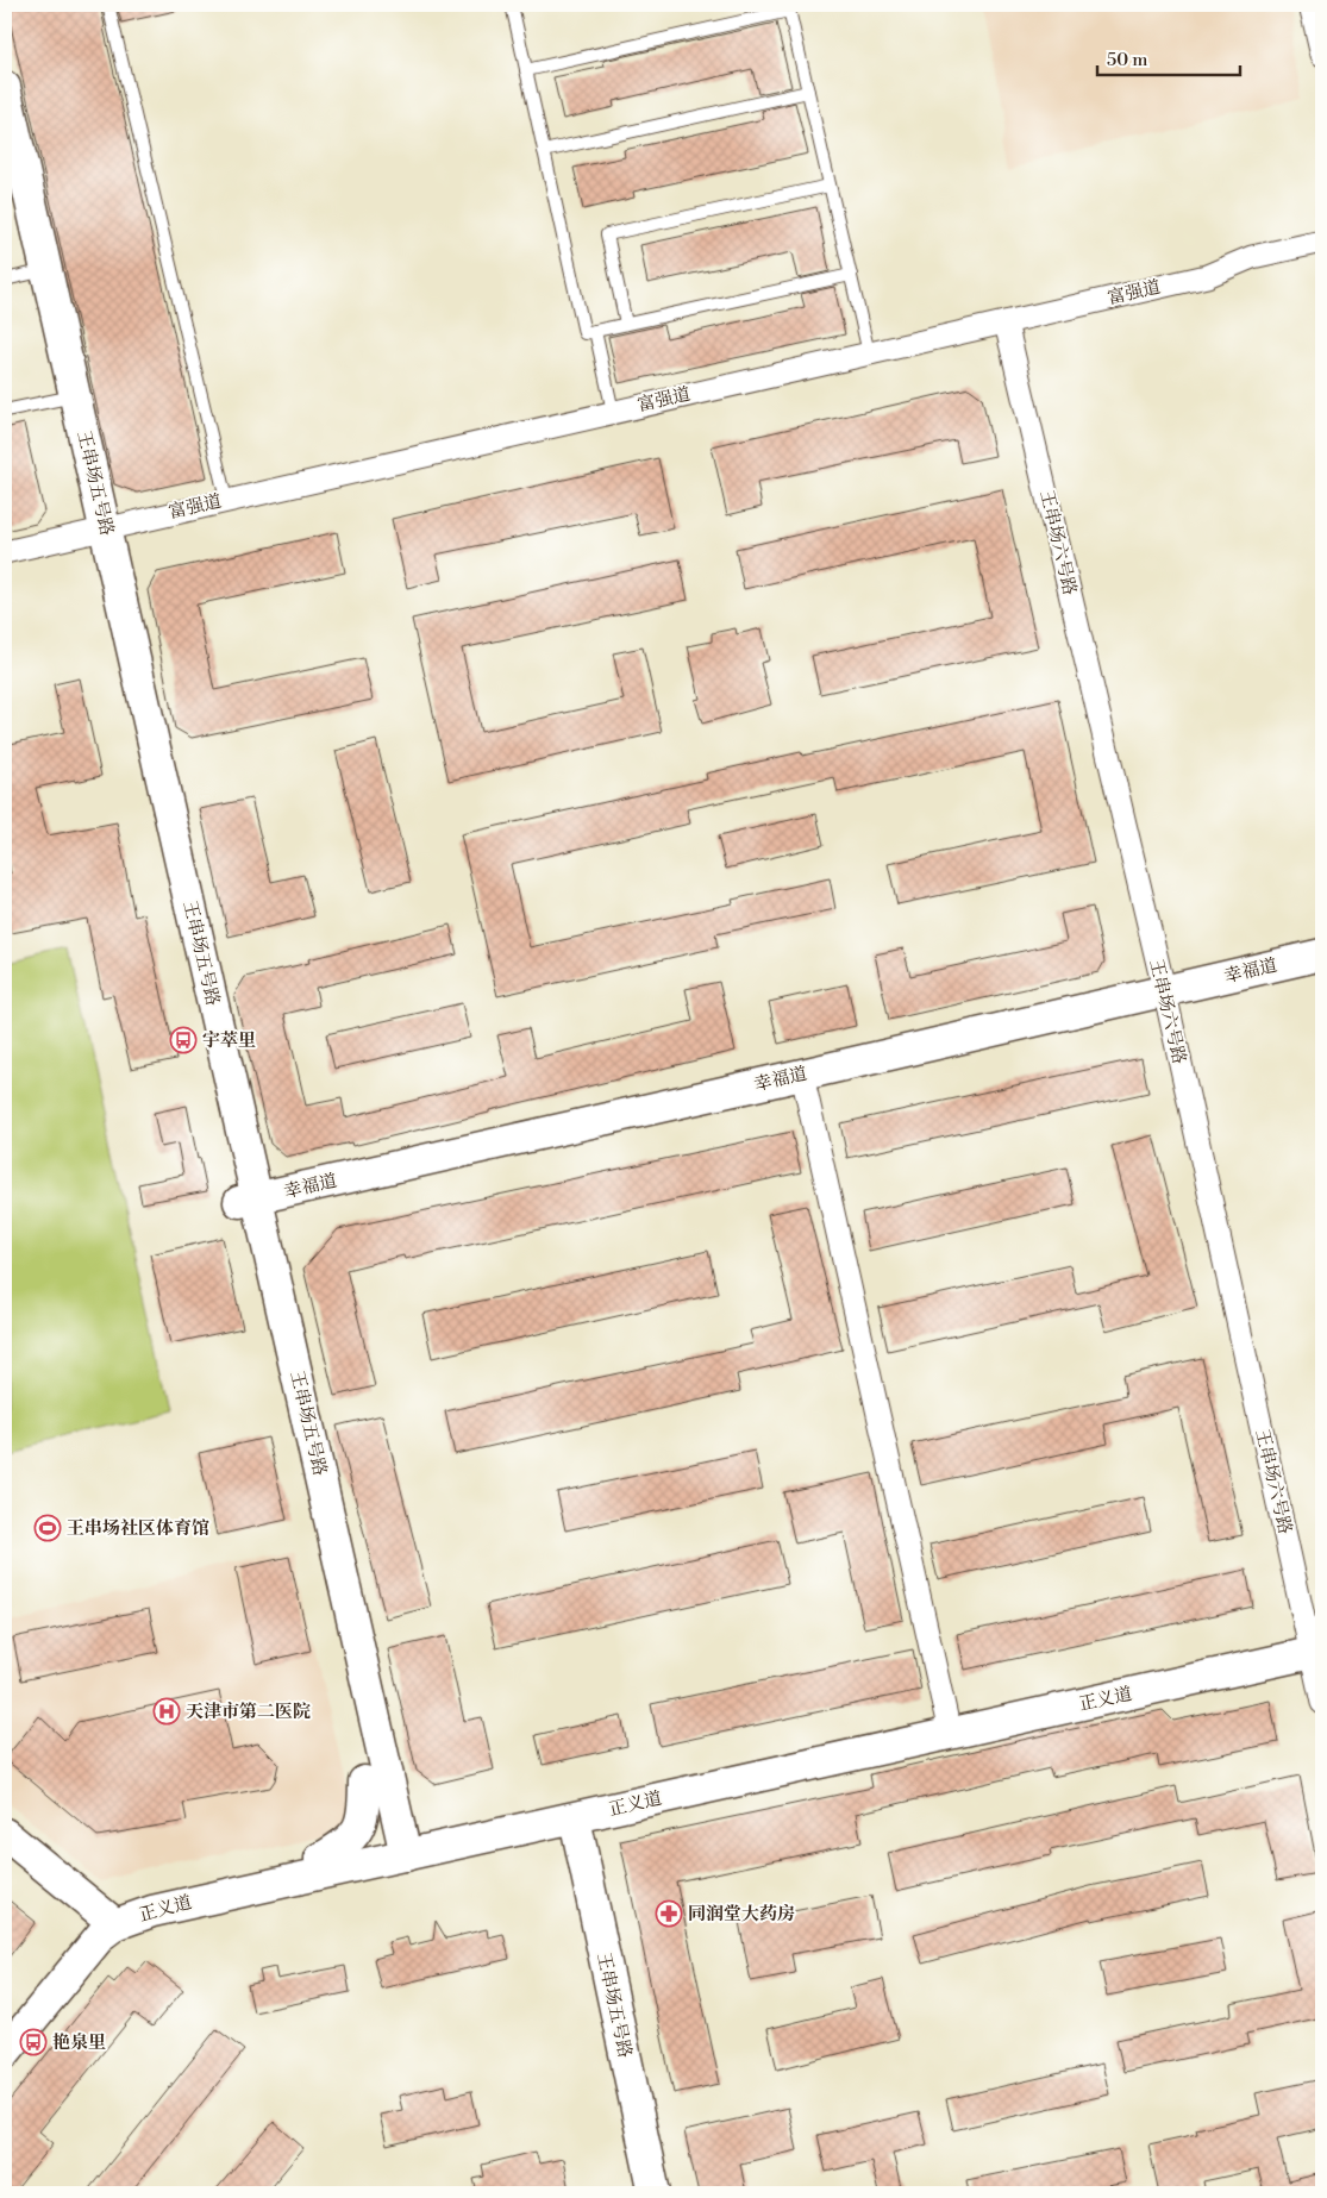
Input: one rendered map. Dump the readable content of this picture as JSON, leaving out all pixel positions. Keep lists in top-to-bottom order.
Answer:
{
  "streets": {
    "street": [
      "富强道",
      "王串场五号路",
      "王串场六号路",
      "幸福道",
      "正义道"
    ]
  },
  "crossings": [
    ["富强道", "王串场五号路"],
    ["富强道", "王串场六号路"],
    ["王串场五号路", "幸福道"],
    ["王串场五号路", "正义道"],
    ["王串场六号路", "幸福道"],
    ["王串场六号路", "正义道"]
  ],
  "places": {
    "bus stop": ["宇萃里", "艳泉里"],
    "sports": ["王串场社区体育馆"],
    "hospital": ["天津市第二医院"],
    "pharmacy": ["同润堂大药房"]
  },
  "scale_bar": "50 m"
}
